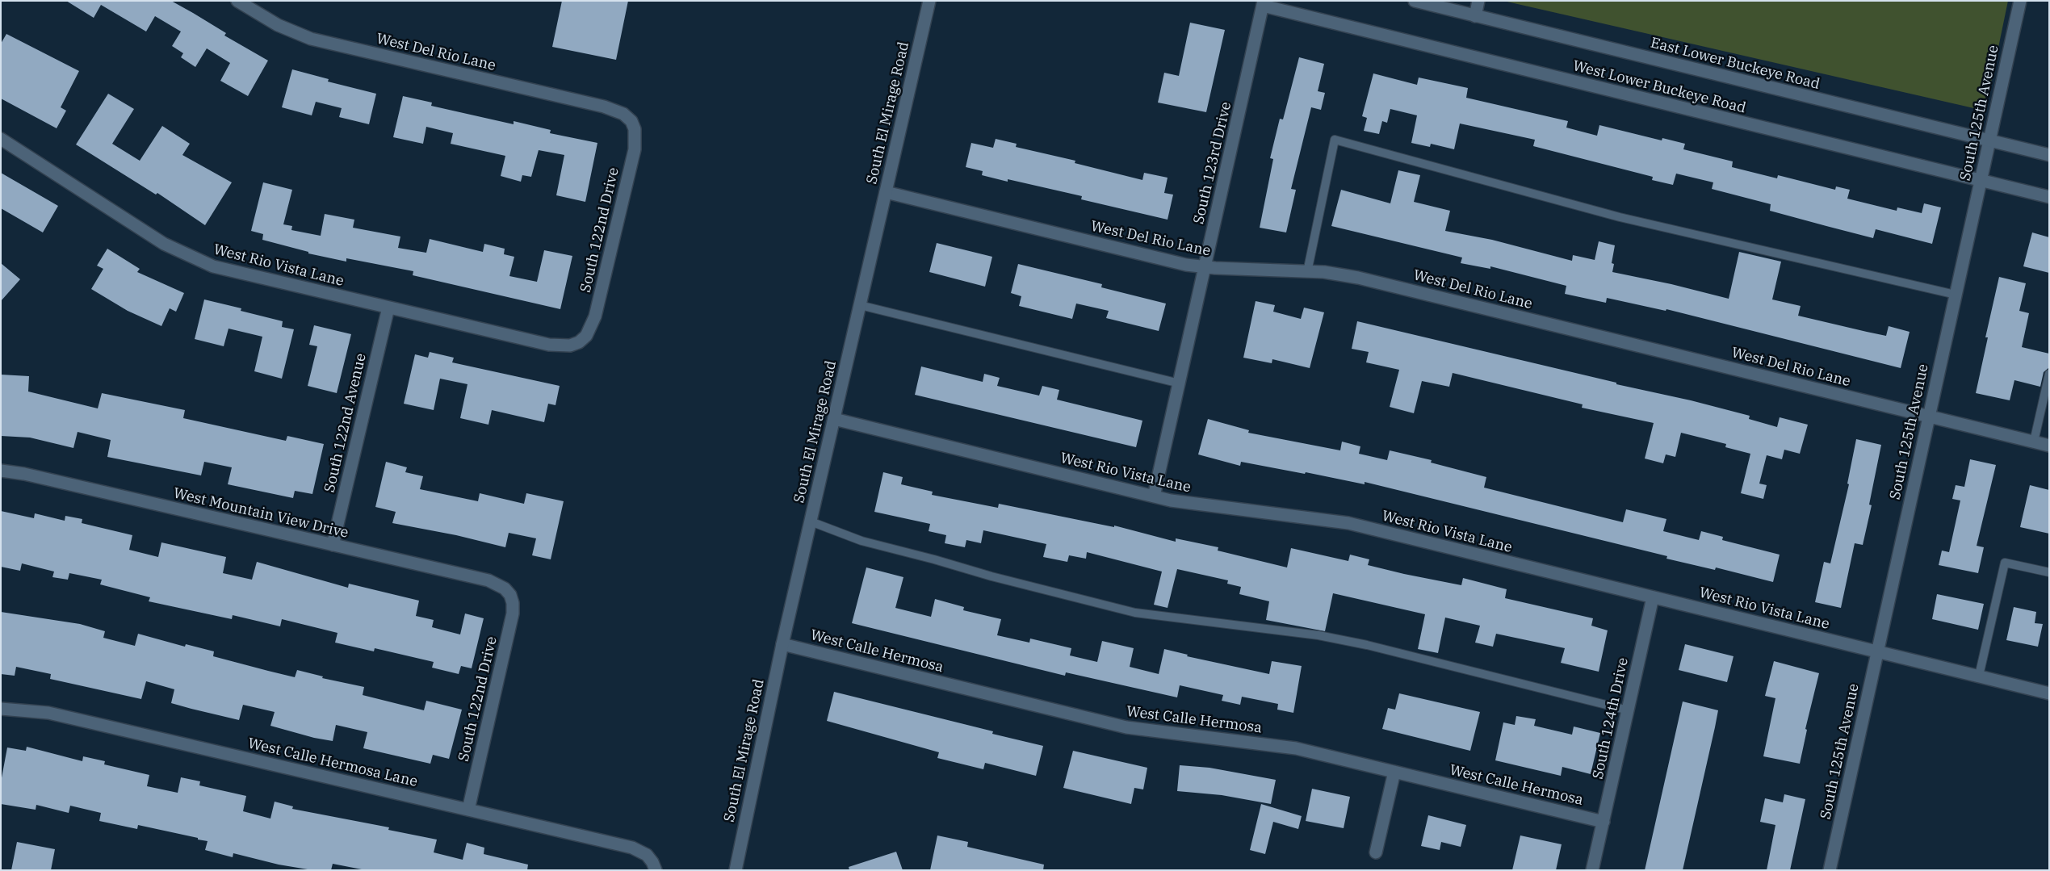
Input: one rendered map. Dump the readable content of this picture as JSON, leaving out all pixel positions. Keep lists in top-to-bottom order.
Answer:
{
  "streets": {
    "street": [
      "West Del Rio Lane",
      "East Lower Buckeye Road",
      "West Lower Buckeye Road",
      "South El Mirage Road",
      "South 125th Avenue",
      "South 123rd Drive",
      "South 122nd Drive",
      "West Rio Vista Lane",
      "South 122nd Avenue",
      "West Mountain View Drive",
      "West Calle Hermosa",
      "South 124th Drive",
      "West Calle Hermosa Lane"
    ]
  },
  "crossings": [
    ["West Del Rio Lane", "South El Mirage Road"],
    ["West Del Rio Lane", "South 125th Avenue"],
    ["West Del Rio Lane", "South 123rd Drive"],
    ["West Del Rio Lane", "South 122nd Drive"],
    ["East Lower Buckeye Road", "South 125th Avenue"],
    ["West Lower Buckeye Road", "South 125th Avenue"],
    ["West Lower Buckeye Road", "South 123rd Drive"],
    ["South El Mirage Road", "West Rio Vista Lane"],
    ["South El Mirage Road", "West Calle Hermosa"],
    ["South 125th Avenue", "West Rio Vista Lane"],
    ["South 123rd Drive", "West Rio Vista Lane"],
    ["South 122nd Drive", "West Rio Vista Lane"],
    ["South 122nd Drive", "West Mountain View Drive"],
    ["South 122nd Drive", "West Calle Hermosa Lane"],
    ["West Rio Vista Lane", "South 122nd Avenue"],
    ["West Rio Vista Lane", "South 124th Drive"],
    ["South 122nd Avenue", "West Mountain View Drive"],
    ["West Calle Hermosa", "South 124th Drive"]
  ]
}
